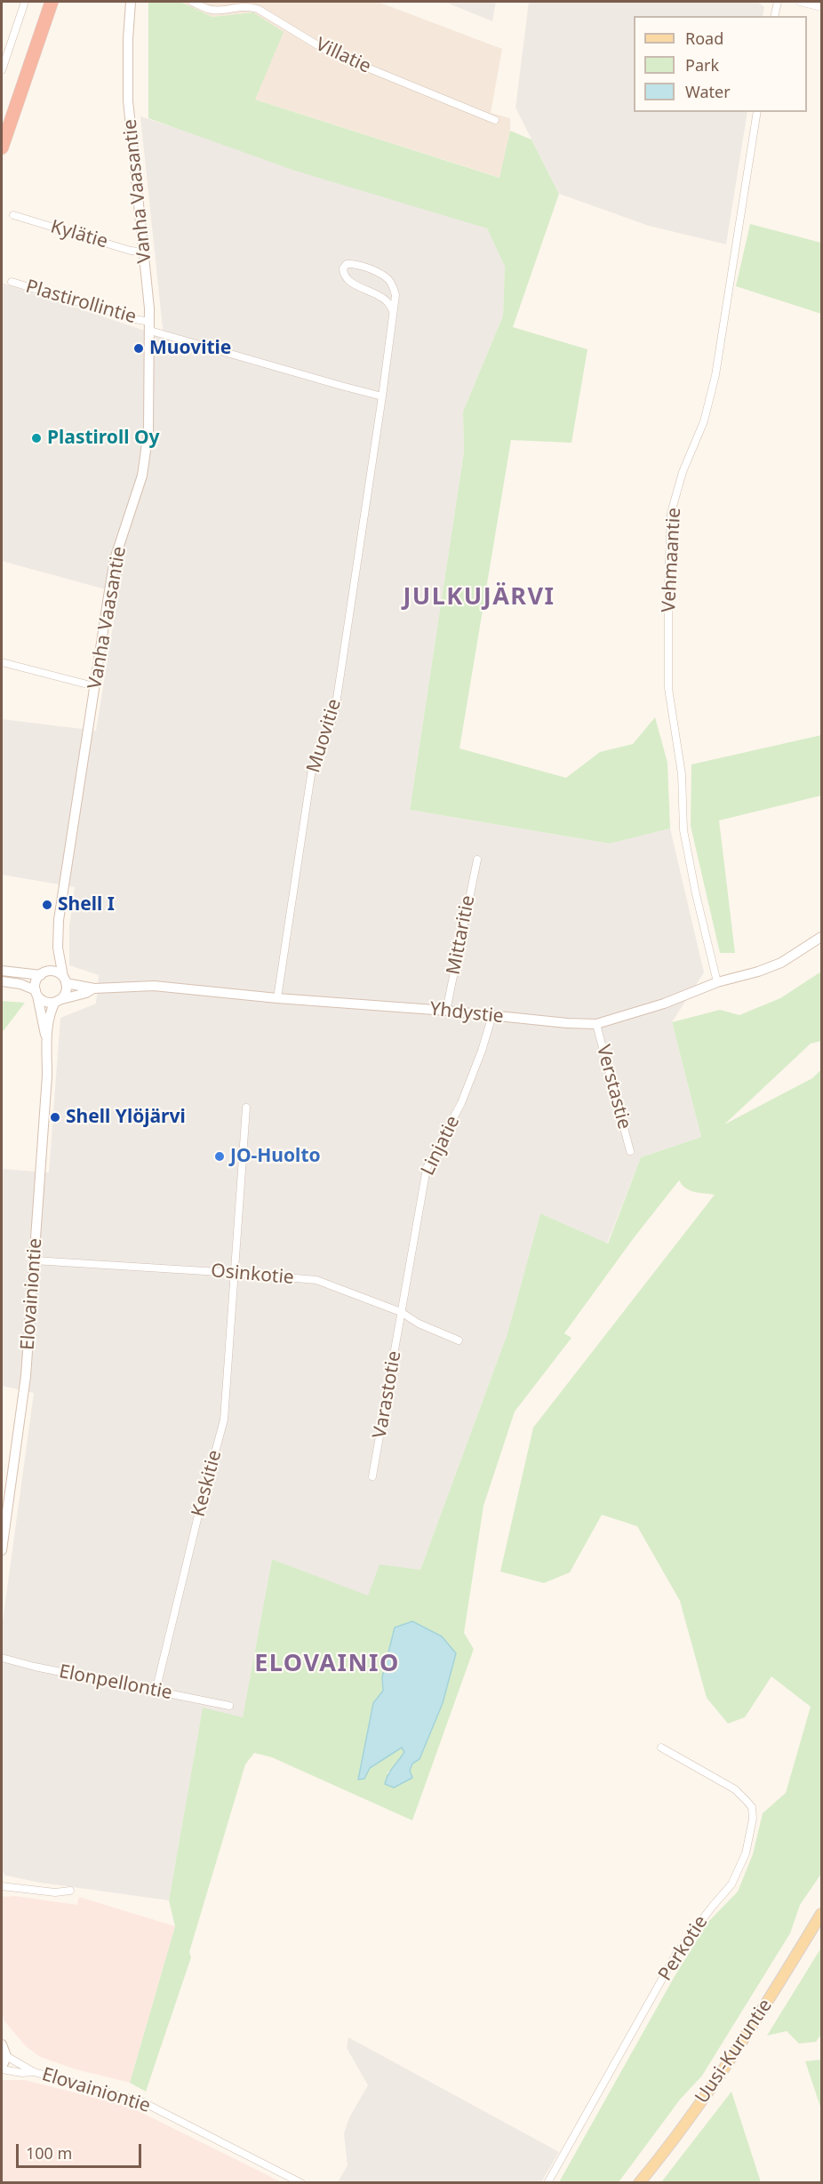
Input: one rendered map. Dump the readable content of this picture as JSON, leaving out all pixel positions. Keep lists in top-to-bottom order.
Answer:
{
  "streets": {
    "main road": [
      "Vanha Vaasantie",
      "Yhdystie",
      "Elovainiontie",
      "Uusi-Kuruntie"
    ],
    "street": [
      "Villatie",
      "Kylätie",
      "Plastirollintie",
      "Vehmaantie",
      "Muovitie",
      "Mittaritie",
      "Verstastie",
      "Linjatie",
      "Osinkotie",
      "Varastotie",
      "Keskitie",
      "Elonpellontie",
      "Perkotie"
    ]
  },
  "crossings": [
    ["Vanha Vaasantie", "Kylätie"],
    ["Vanha Vaasantie", "Plastirollintie"],
    ["Vanha Vaasantie", "Yhdystie"],
    ["Vanha Vaasantie", "Elovainiontie"],
    ["Vehmaantie", "Yhdystie"],
    ["Muovitie", "Yhdystie"],
    ["Mittaritie", "Yhdystie"],
    ["Yhdystie", "Verstastie"],
    ["Yhdystie", "Linjatie"],
    ["Yhdystie", "Elovainiontie"],
    ["Linjatie", "Osinkotie"],
    ["Linjatie", "Varastotie"],
    ["Osinkotie", "Elovainiontie"],
    ["Osinkotie", "Varastotie"],
    ["Osinkotie", "Keskitie"],
    ["Keskitie", "Elonpellontie"]
  ],
  "districts": ["JULKUJÄRVI", "ELOVAINIO"],
  "places": [
    "Muovitie",
    "Plastiroll Oy",
    "Shell I",
    "Shell Ylöjärvi",
    "JO-Huolto"
  ],
  "legend": ["Road", "Park", "Water"],
  "scale_bar": "100 m"
}
